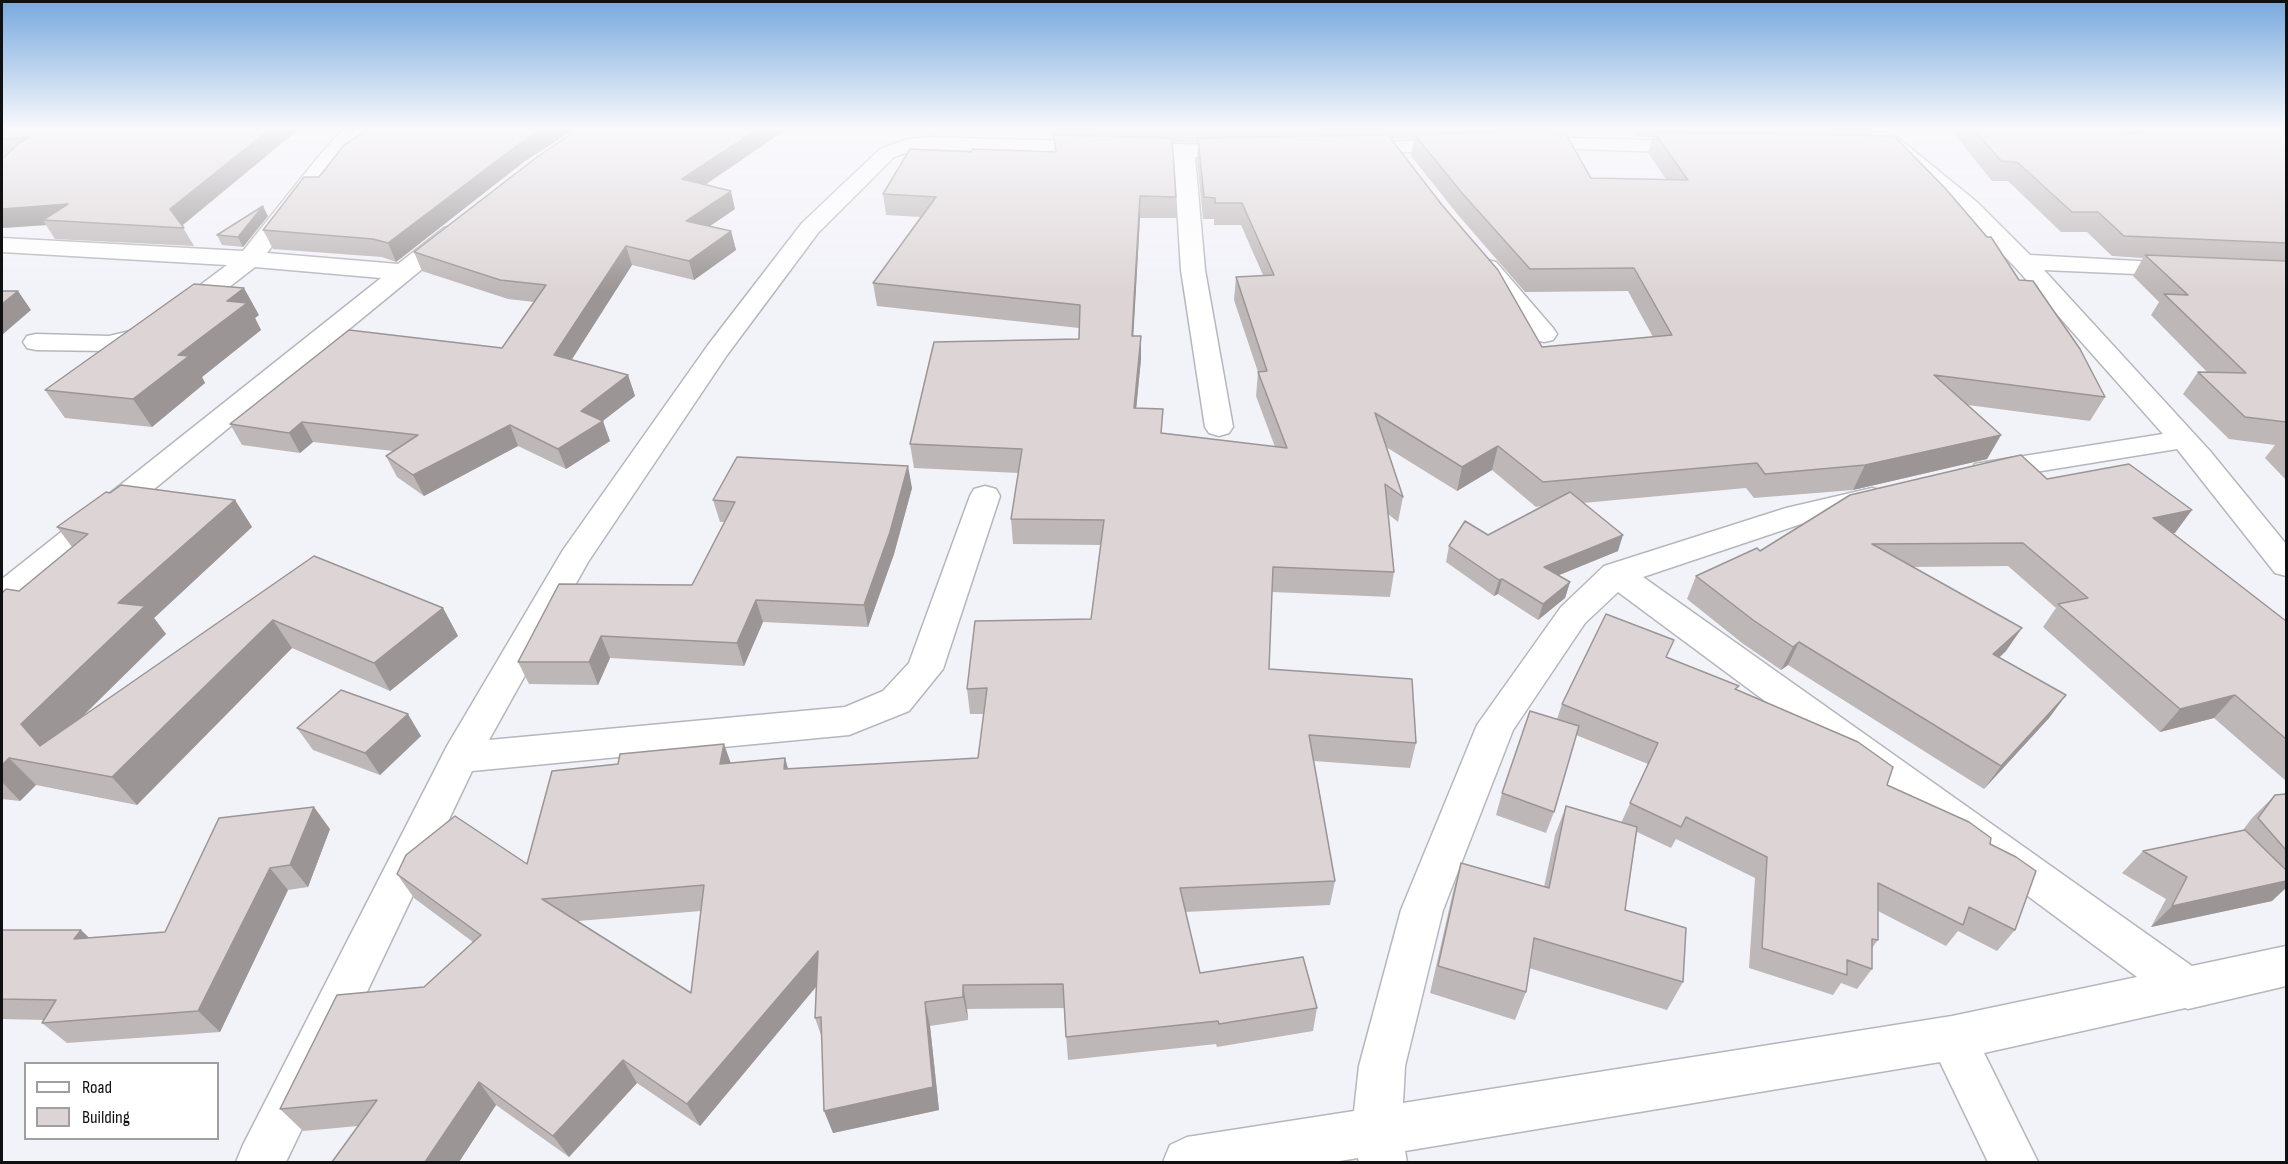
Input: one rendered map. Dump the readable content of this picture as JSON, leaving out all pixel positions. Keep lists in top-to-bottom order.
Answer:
{
  "legend": ["Road", "Building"]
}
